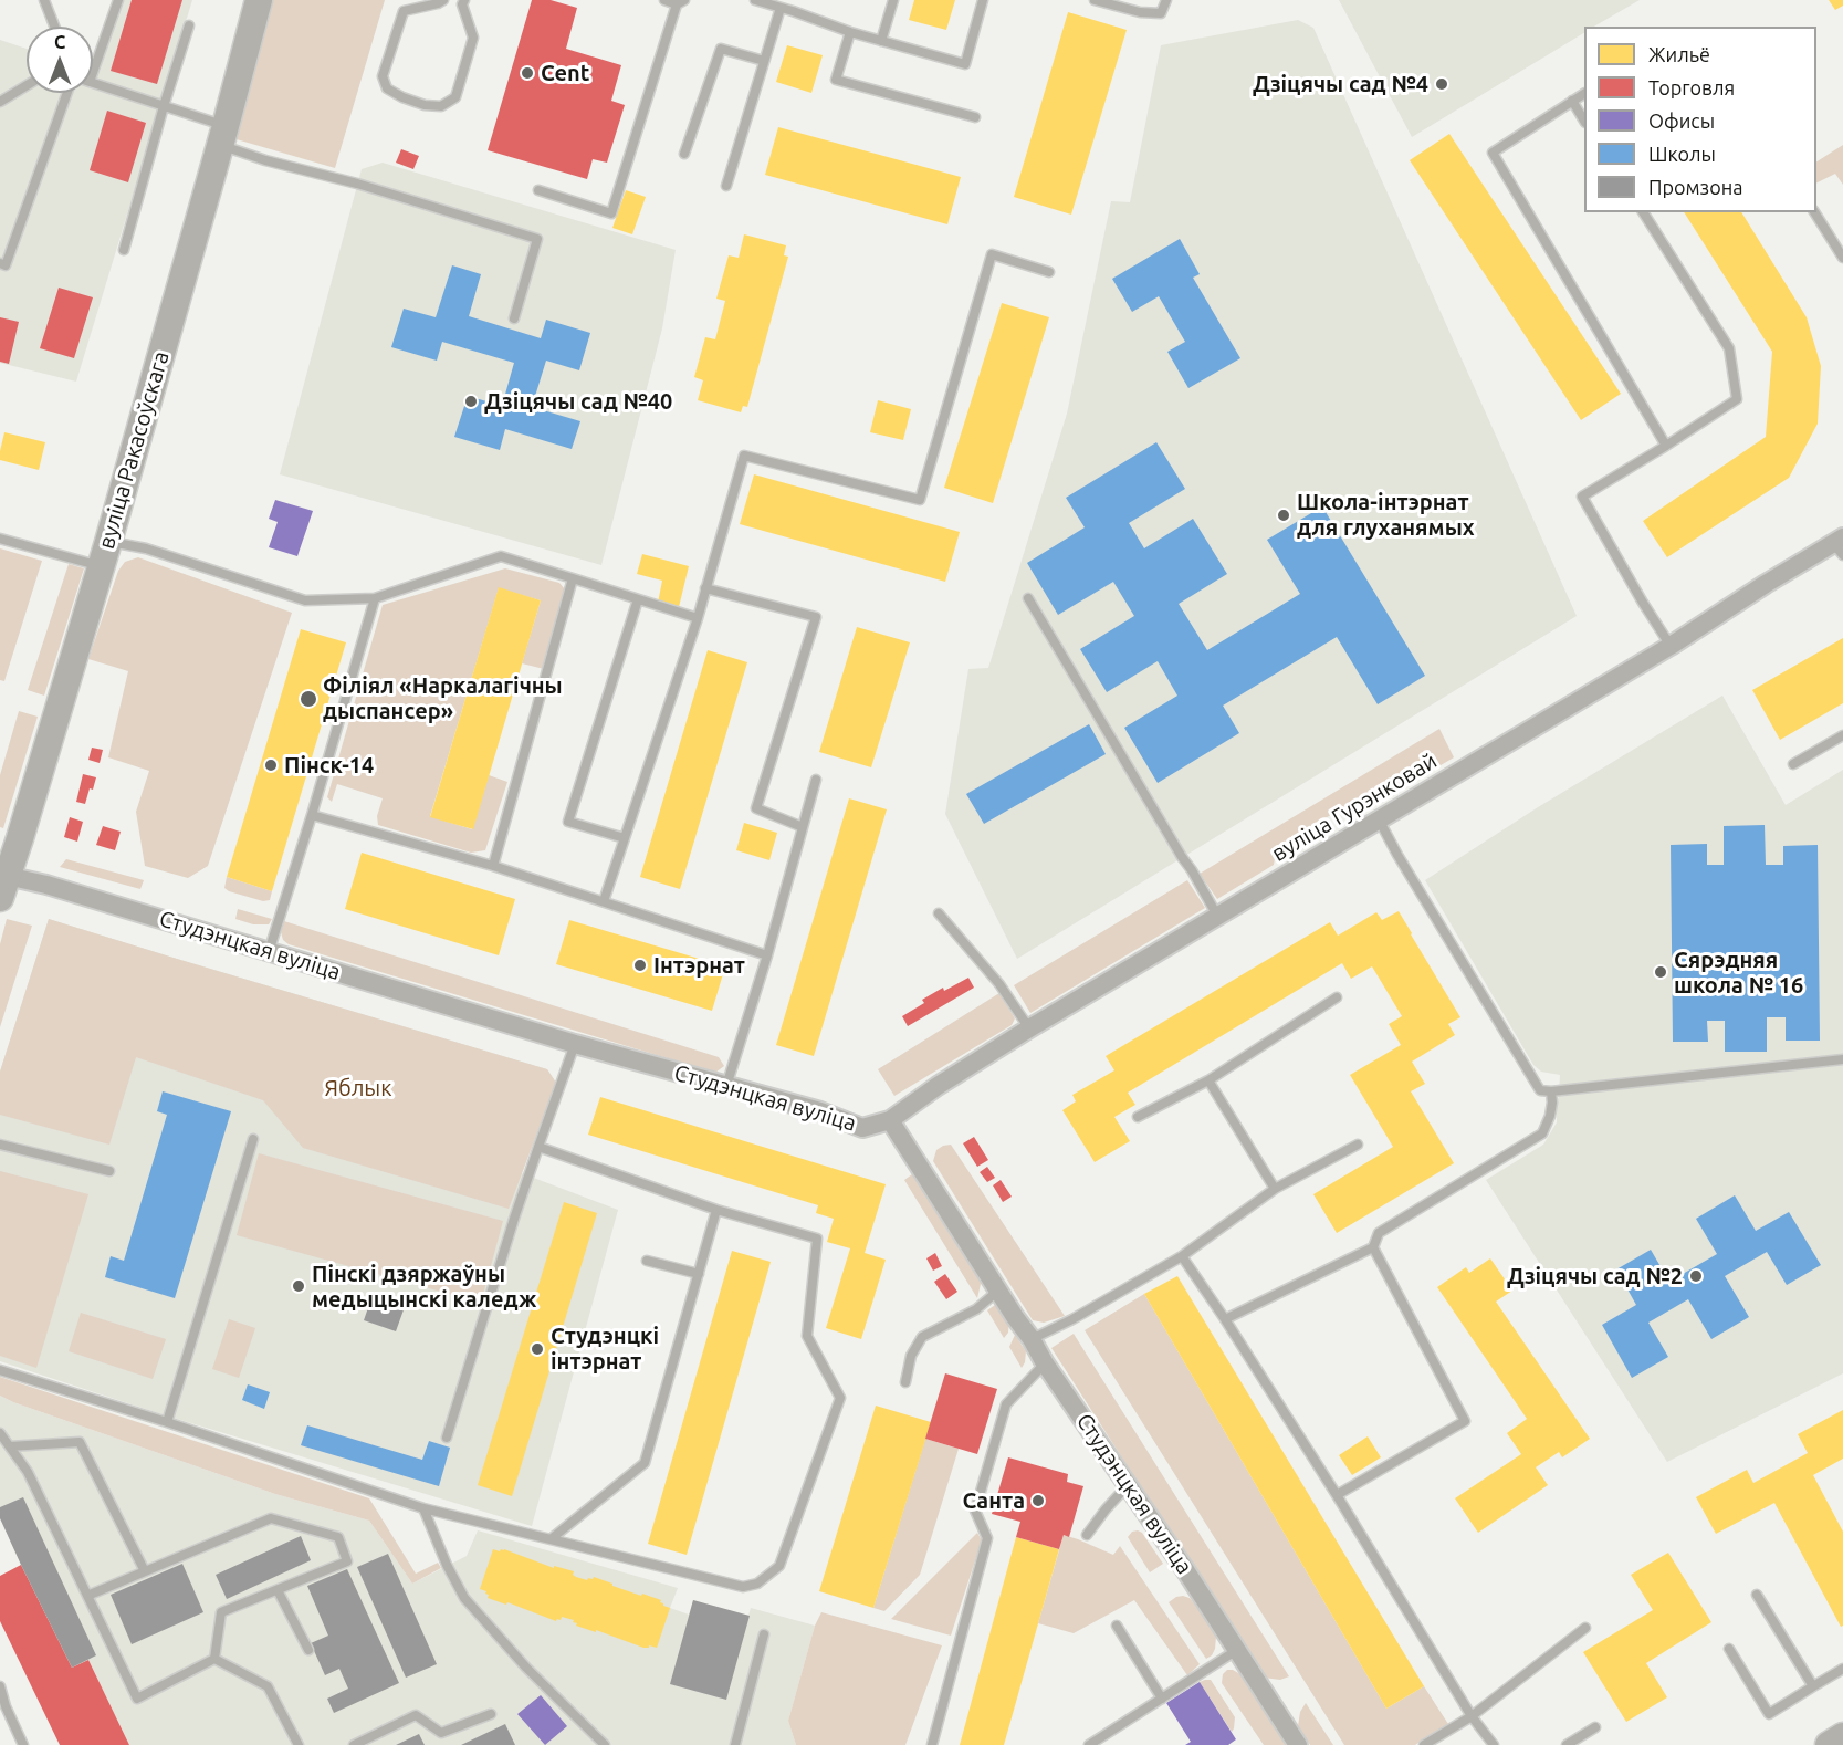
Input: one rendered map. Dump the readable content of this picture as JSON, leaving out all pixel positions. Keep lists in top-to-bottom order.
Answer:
{
  "streets": {
    "main road": ["вуліца Ракасоўскага"],
    "street": ["вуліца Гурэнковай", "Студэнцкая вуліца"]
  },
  "crossings": [
    ["вуліца Ракасоўскага", "Студэнцкая вуліца"],
    ["вуліца Гурэнковай", "Студэнцкая вуліца"]
  ],
  "parks": ["Яблык"],
  "places": [
    "Cent",
    "Дзіцячы сад №4",
    "Дзіцячы сад №40",
    "Школа-інтэрнат для глуханямых",
    "Філіял «Наркалагічны дыспансер»",
    "Пінск-14",
    "Інтэрнат",
    "Сярэдняя школа № 16",
    "Дзіцячы сад №2",
    "Пінскі дзяржаўны медыцынскі каледж",
    "Студэнцкі інтэрнат",
    "Санта"
  ],
  "legend": [
    "Жильё",
    "Торговля",
    "Офисы",
    "Школы",
    "Промзона"
  ],
  "north": "top"
}
